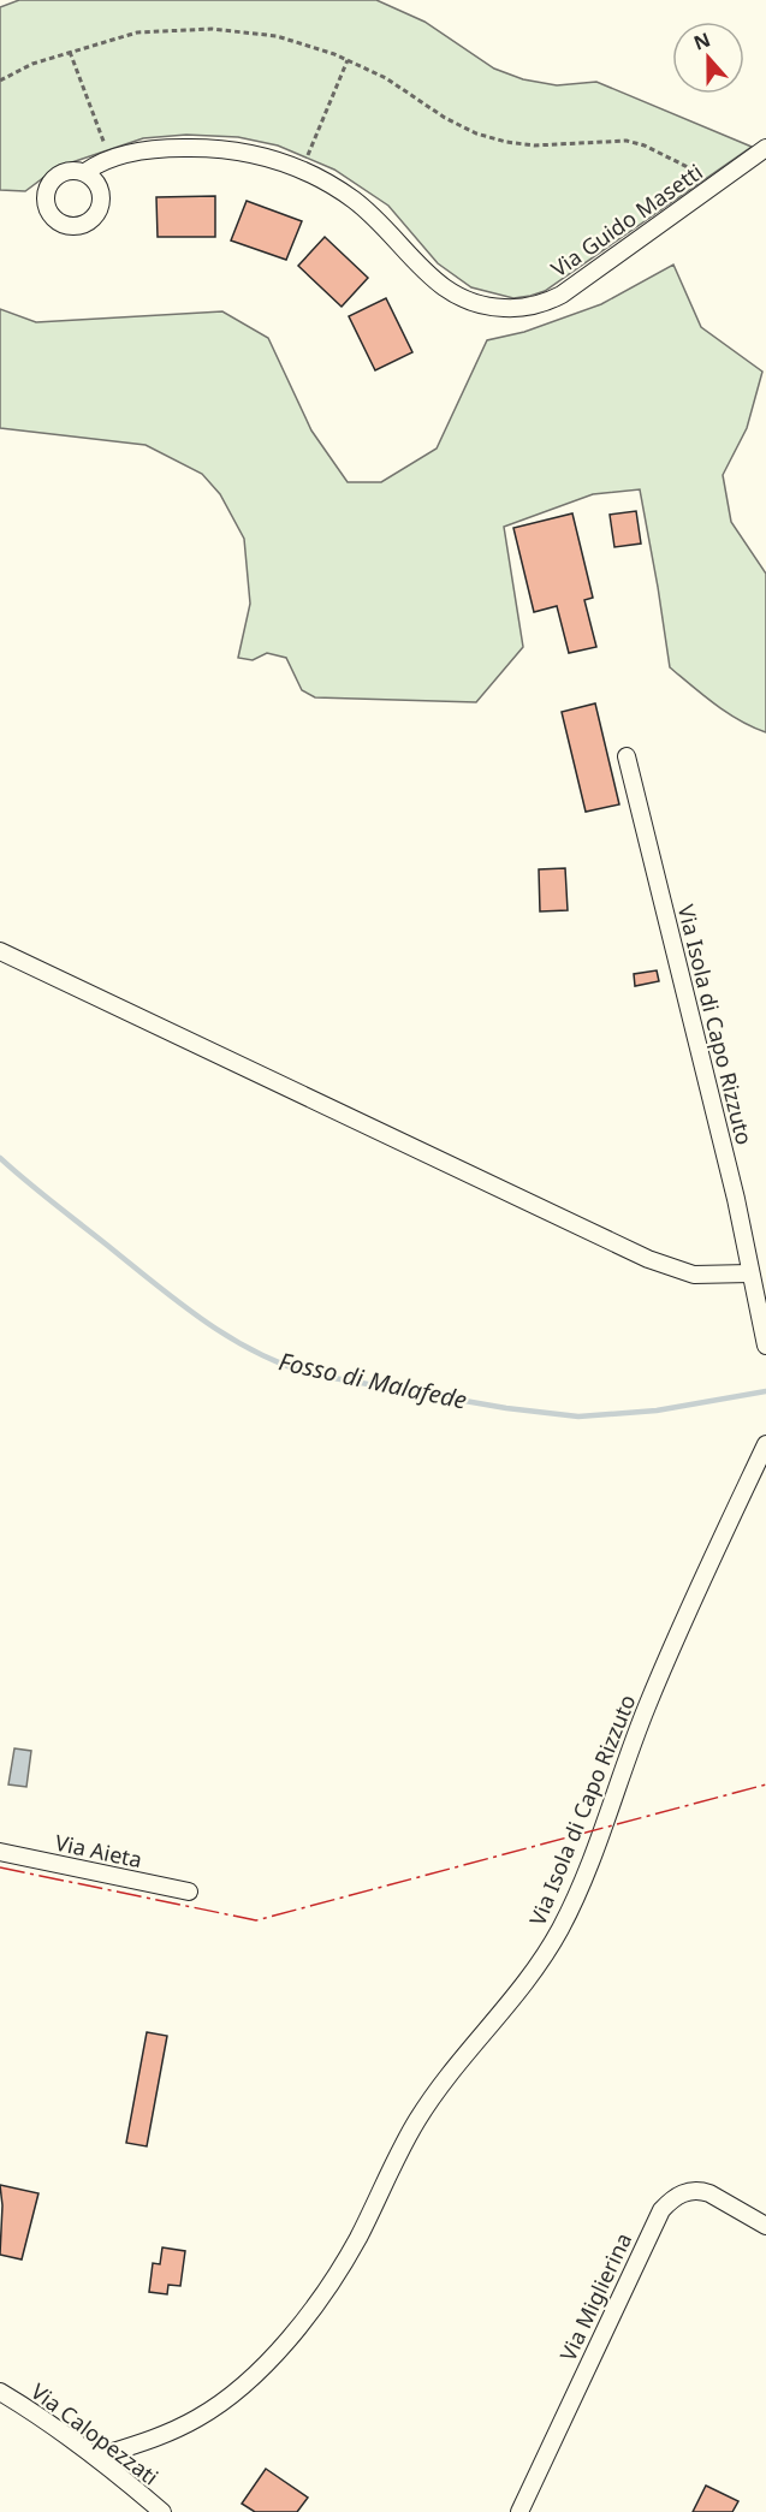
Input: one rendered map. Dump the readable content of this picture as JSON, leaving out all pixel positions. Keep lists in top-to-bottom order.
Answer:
{
  "streets": {
    "street": [
      "Via Guido Masetti",
      "Via Isola di Capo Rizzuto",
      "Via Aieta",
      "Via Miglierina",
      "Via Calopezzati"
    ]
  },
  "crossings": [
    ["Via Isola di Capo Rizzuto", "Via Calopezzati"]
  ],
  "water": ["Fosso di Malafede"],
  "north": "top"
}
